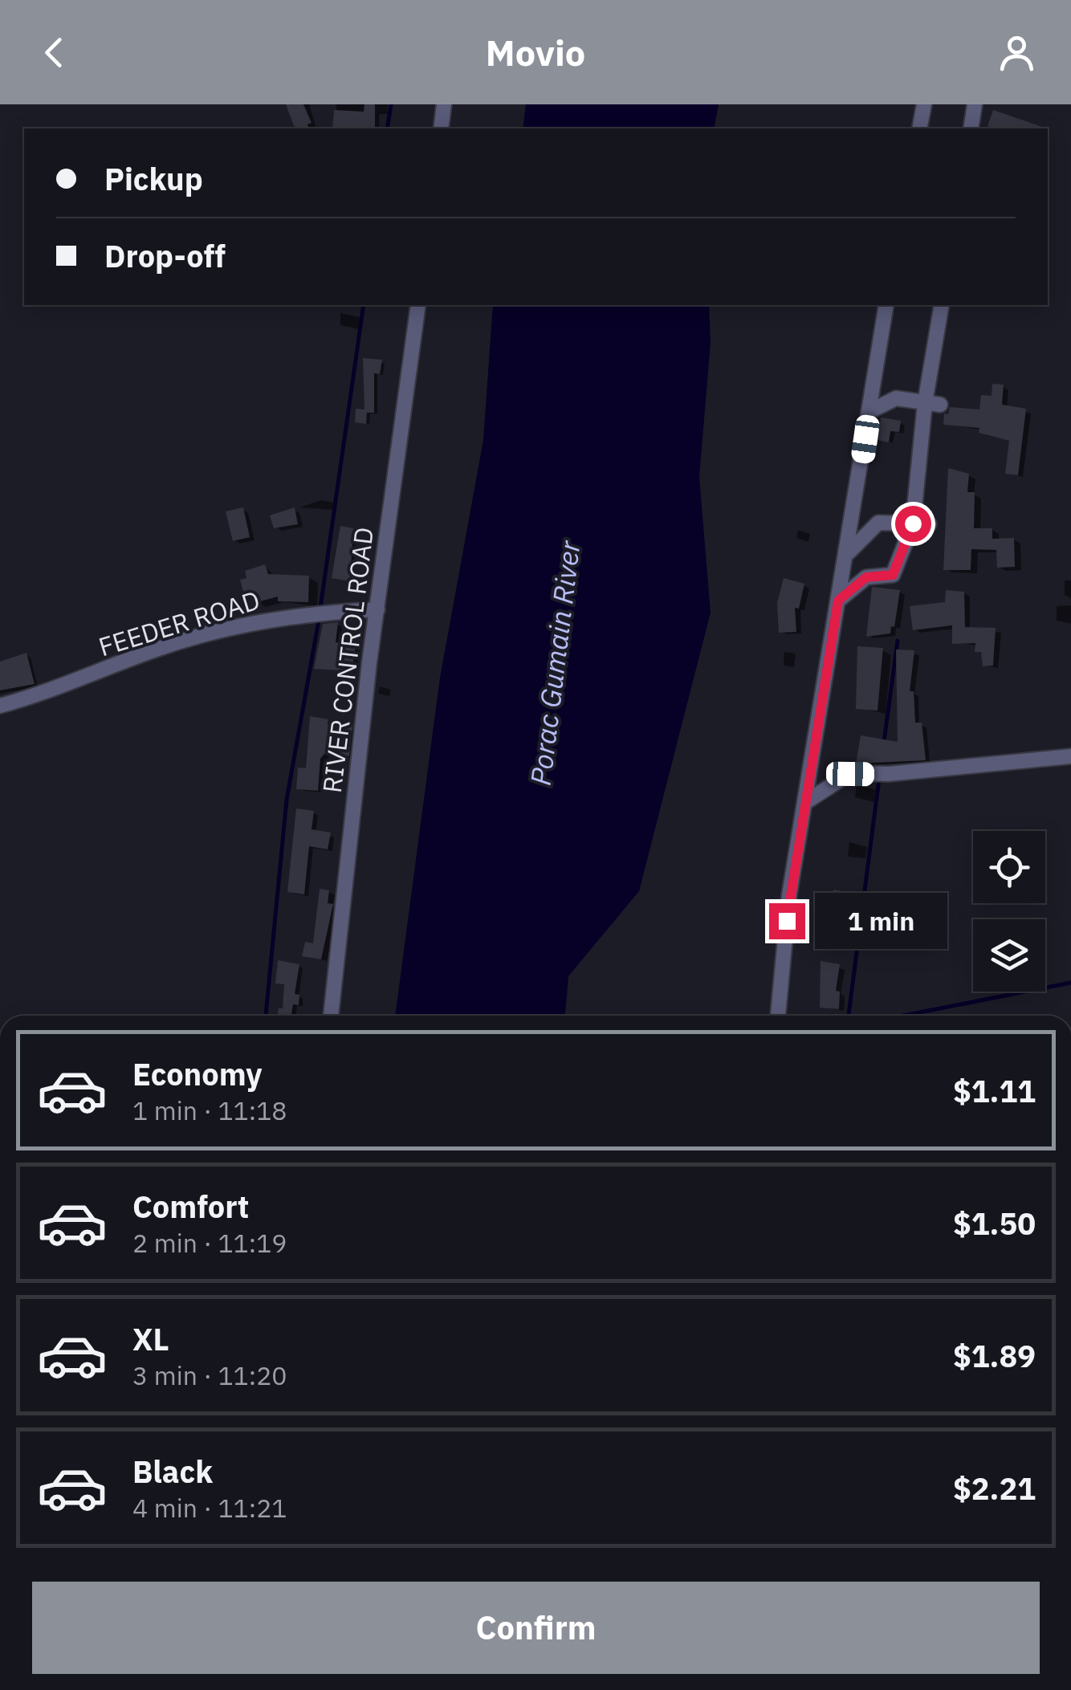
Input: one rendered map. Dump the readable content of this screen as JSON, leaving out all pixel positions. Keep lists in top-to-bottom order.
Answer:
{
  "streets": {
    "street": ["FEEDER ROAD", "RIVER CONTROL ROAD"]
  },
  "crossings": [
    ["FEEDER ROAD", "RIVER CONTROL ROAD"]
  ],
  "water": ["Porac Gumain River"],
  "page": {
    "header": "Movio",
    "banner": ["Pickup", "Drop-off"],
    "bubble": "1 min",
    "list": [
      {
        "name": "Economy",
        "note": "1 min · 11:18",
        "value": "$1.11"
      },
      {
        "name": "Comfort",
        "note": "2 min · 11:19",
        "value": "$1.50"
      },
      {
        "name": "XL",
        "note": "3 min · 11:20",
        "value": "$1.89"
      },
      {
        "name": "Black",
        "note": "4 min · 11:21",
        "value": "$2.21"
      }
    ],
    "buttons": "Confirm"
  }
}
